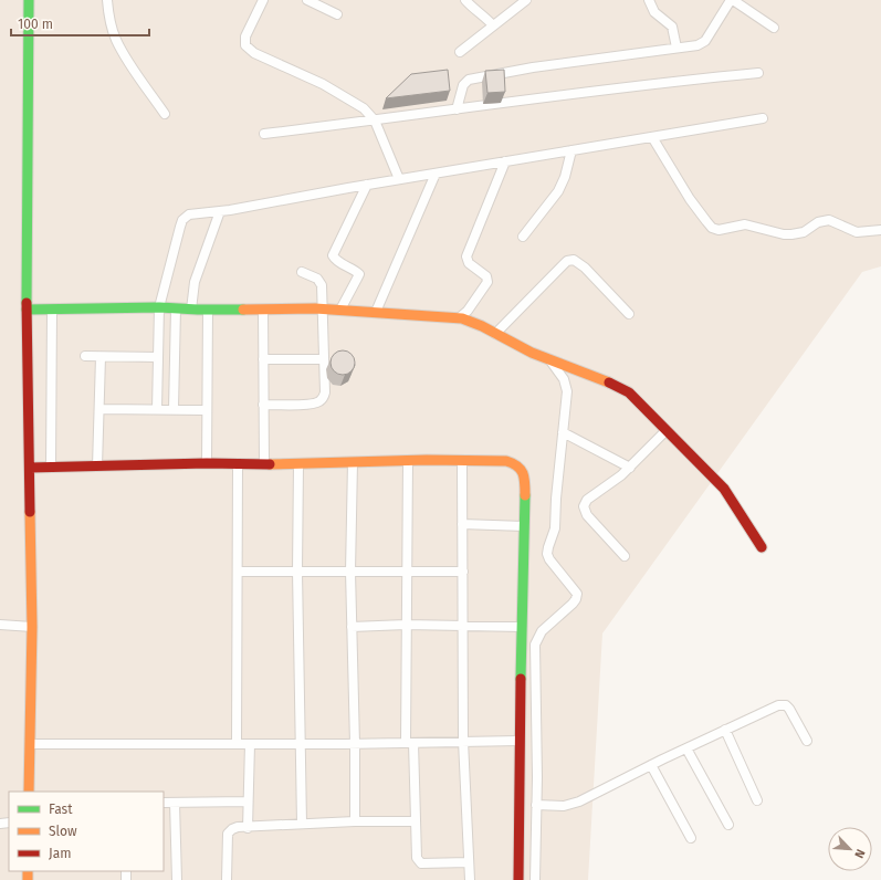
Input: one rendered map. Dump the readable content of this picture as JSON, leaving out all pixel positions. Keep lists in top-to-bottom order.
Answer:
{
  "legend": ["Fast", "Slow", "Jam"],
  "scale_bar": "100 m",
  "north": "bottom right"
}
